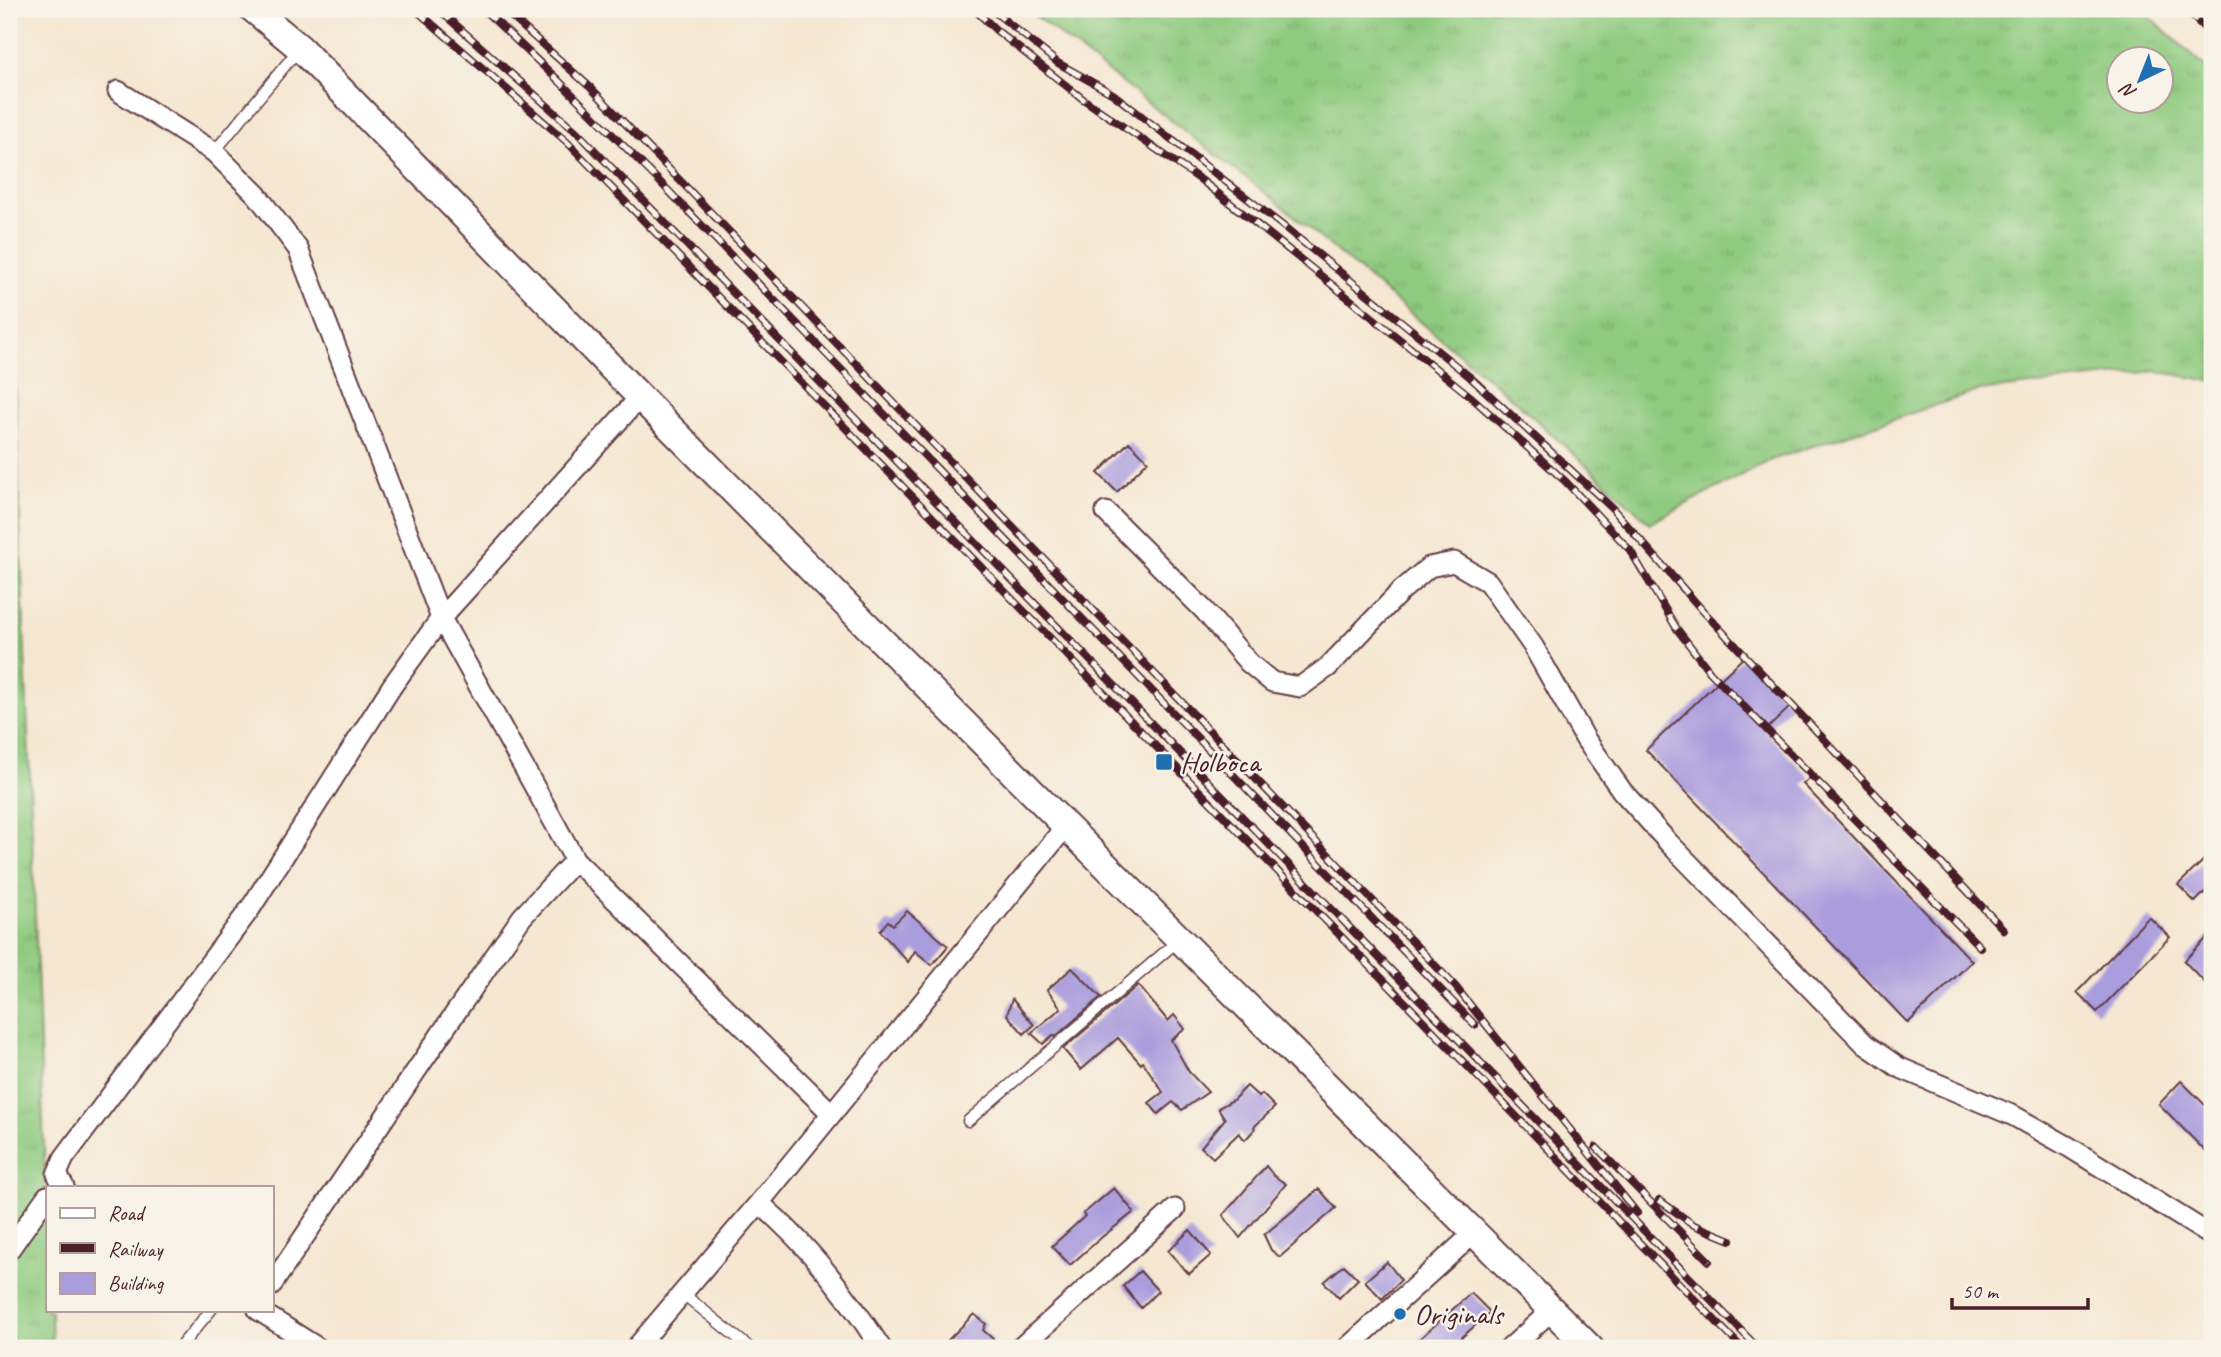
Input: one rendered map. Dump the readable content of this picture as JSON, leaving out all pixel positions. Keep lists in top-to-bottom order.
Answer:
{
  "places": {
    "transit": ["Holboca"],
    "other": ["Originals"]
  },
  "legend": ["Road", "Railway", "Building"],
  "scale_bar": "50 m",
  "north": "bottom left"
}
